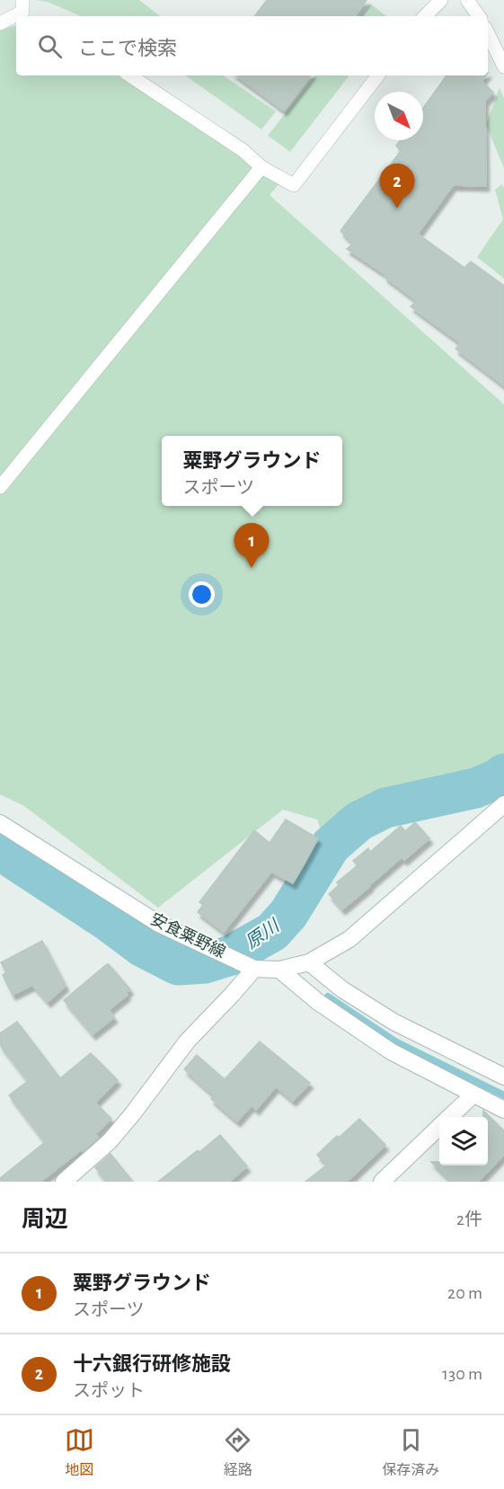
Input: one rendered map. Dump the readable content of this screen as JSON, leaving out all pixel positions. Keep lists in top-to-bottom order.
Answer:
{
  "streets": {
    "street": ["安食粟野線"]
  },
  "water": ["原川"],
  "north": "bottom right",
  "page": {
    "search": "ここで検索",
    "pins": ["2", "1"],
    "popup": ["粟野グラウンド", "スポーツ"],
    "heading": ["周辺", "2件"],
    "list": [
      {
        "mark": "1",
        "name": "粟野グラウンド",
        "note": "スポーツ",
        "value": "20 m"
      },
      {
        "mark": "2",
        "name": "十六銀行研修施設",
        "note": "スポット",
        "value": "130 m"
      }
    ],
    "nav": ["地図", "経路", "保存済み"]
  }
}
